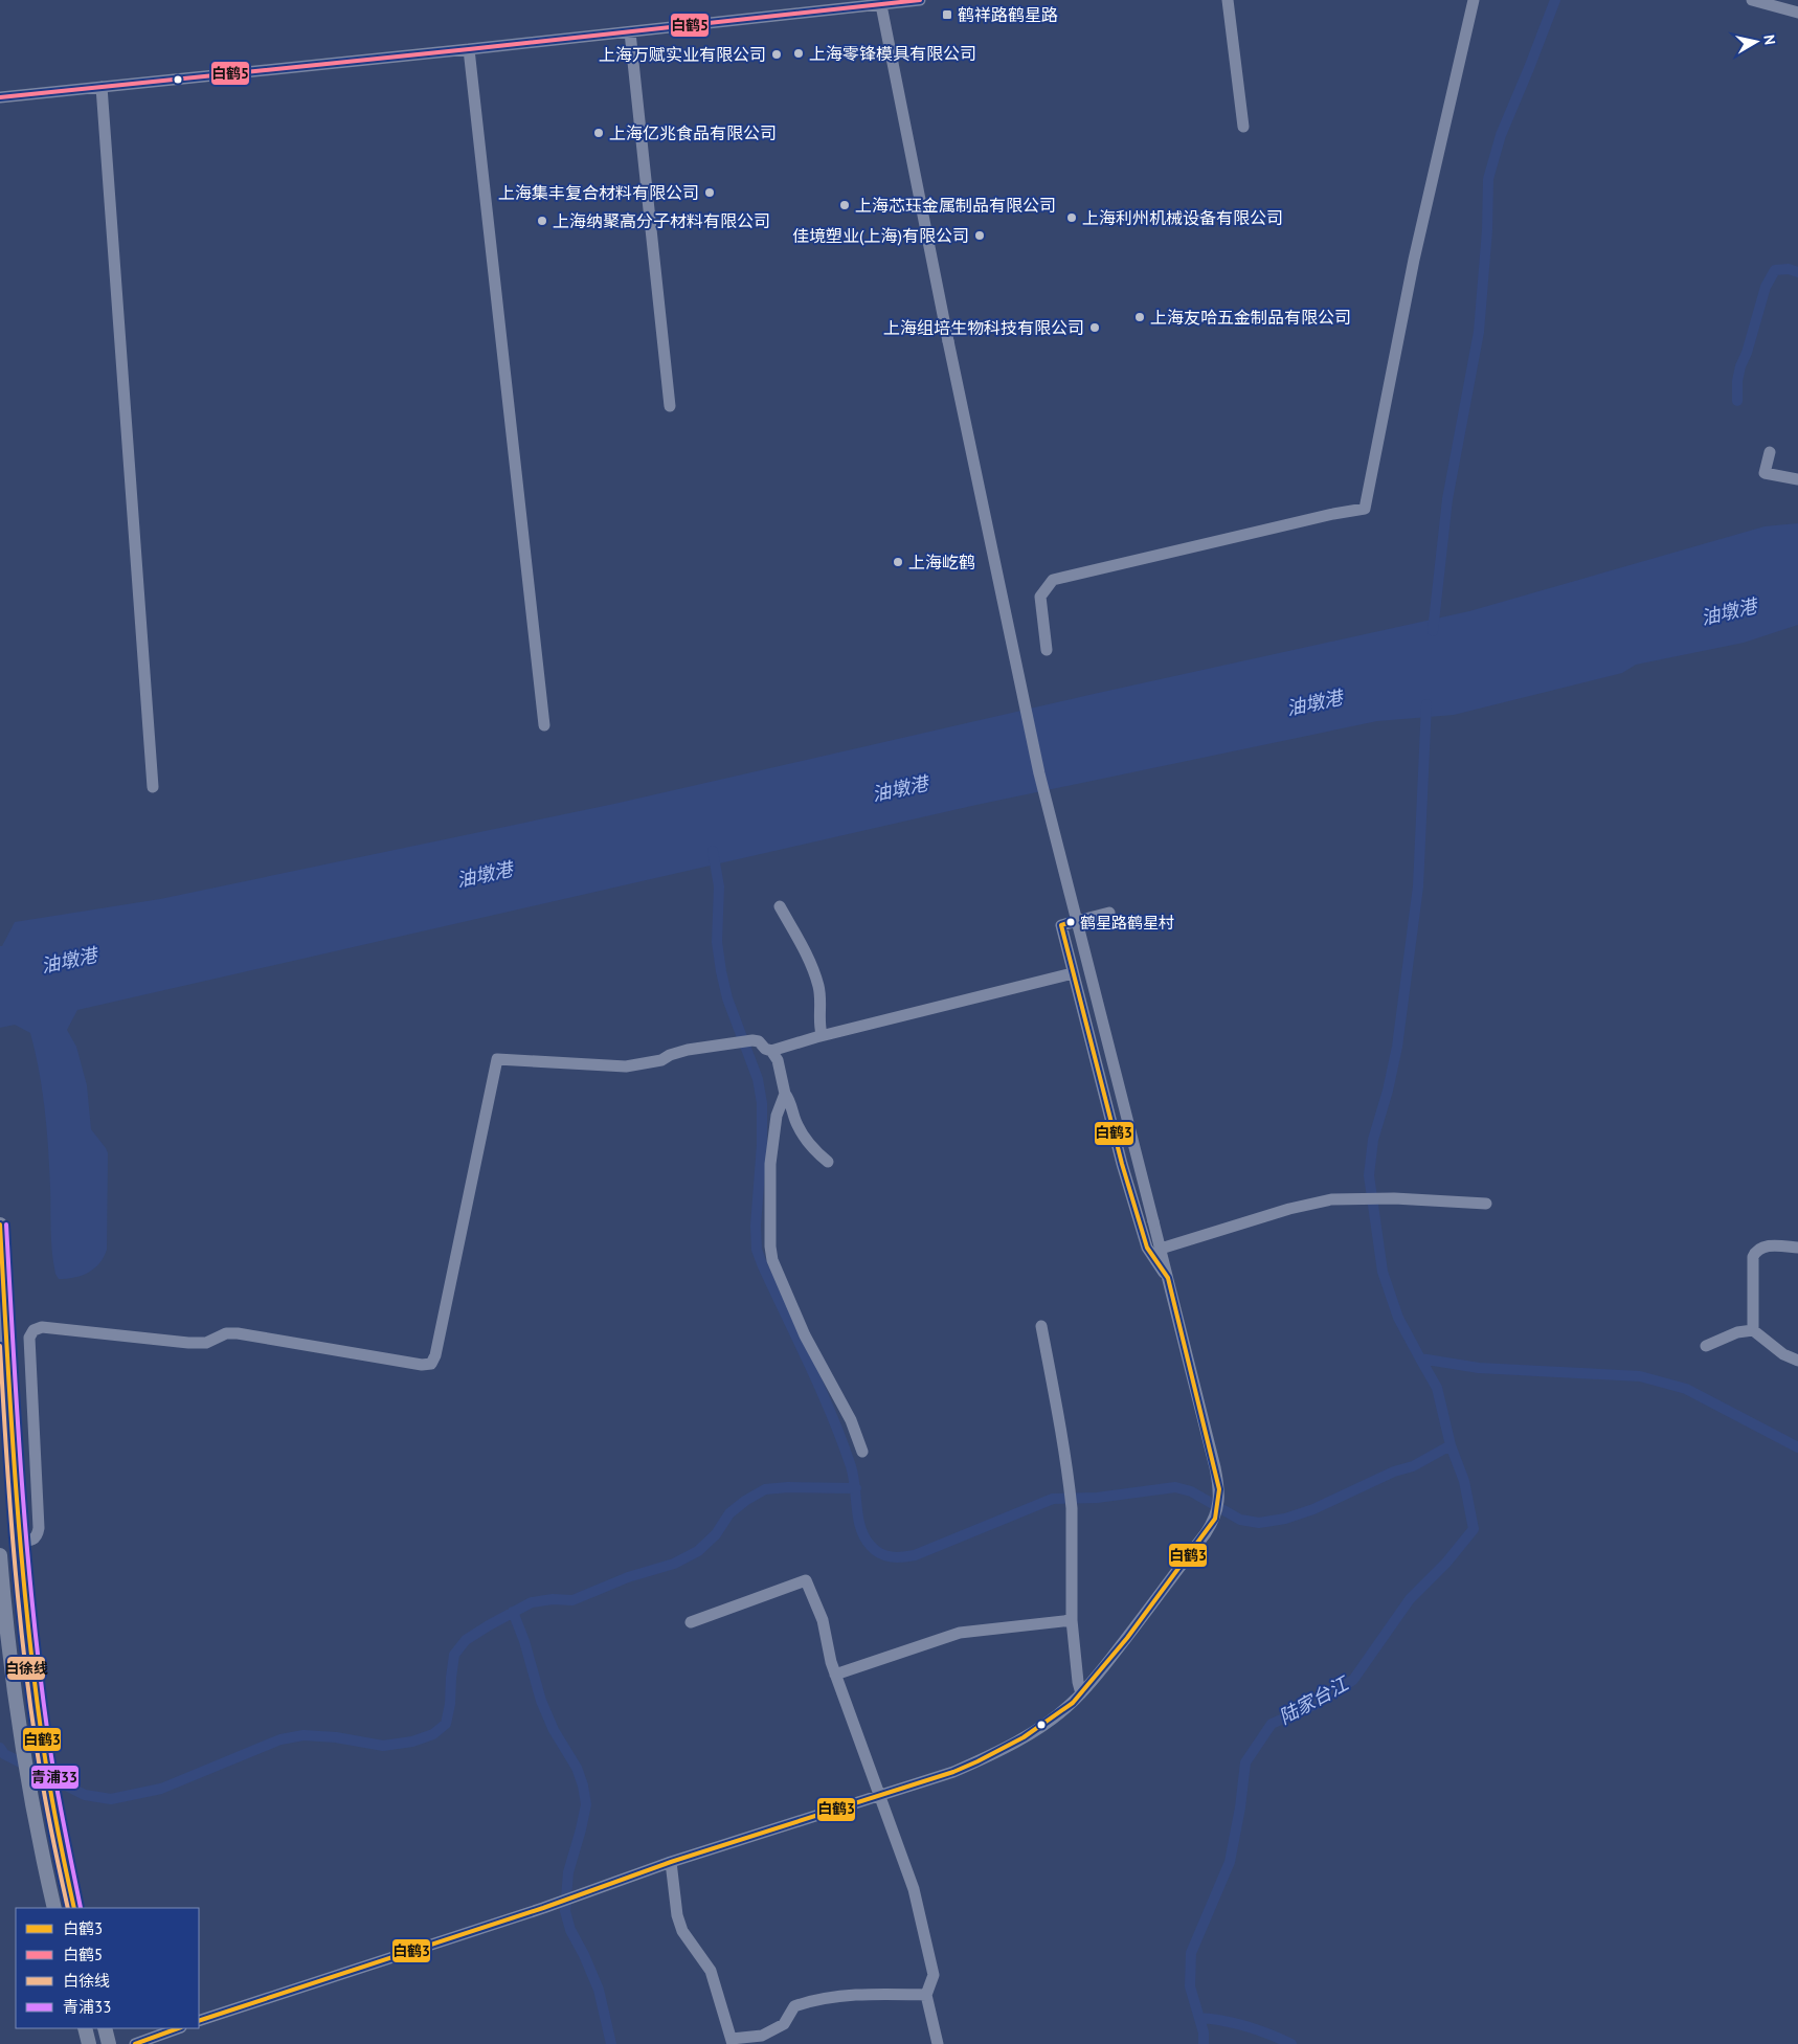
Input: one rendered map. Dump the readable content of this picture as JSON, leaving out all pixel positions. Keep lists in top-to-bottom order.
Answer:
{
  "water": ["油墩港", "陆家台江"],
  "places": {
    "transit": ["鹤祥路鹤星路"],
    "other": [
      "上海零锋模具有限公司",
      "上海万赋实业有限公司",
      "上海亿兆食品有限公司",
      "上海集丰复合材料有限公司",
      "上海芯珏金属制品有限公司",
      "上海利州机械设备有限公司",
      "上海纳聚高分子材料有限公司",
      "佳境塑业(上海)有限公司",
      "上海友哈五金制品有限公司",
      "上海组培生物科技有限公司",
      "上海屹鹤",
      "鹤星路鹤星村"
    ]
  },
  "lines": [
    "transit line 白鹤5",
    "transit line 白鹤3",
    "transit line 青浦33",
    "transit line 白徐线"
  ],
  "legend": [
    "白鹤3",
    "白鹤5",
    "白徐线",
    "青浦33"
  ],
  "north": "right"
}
